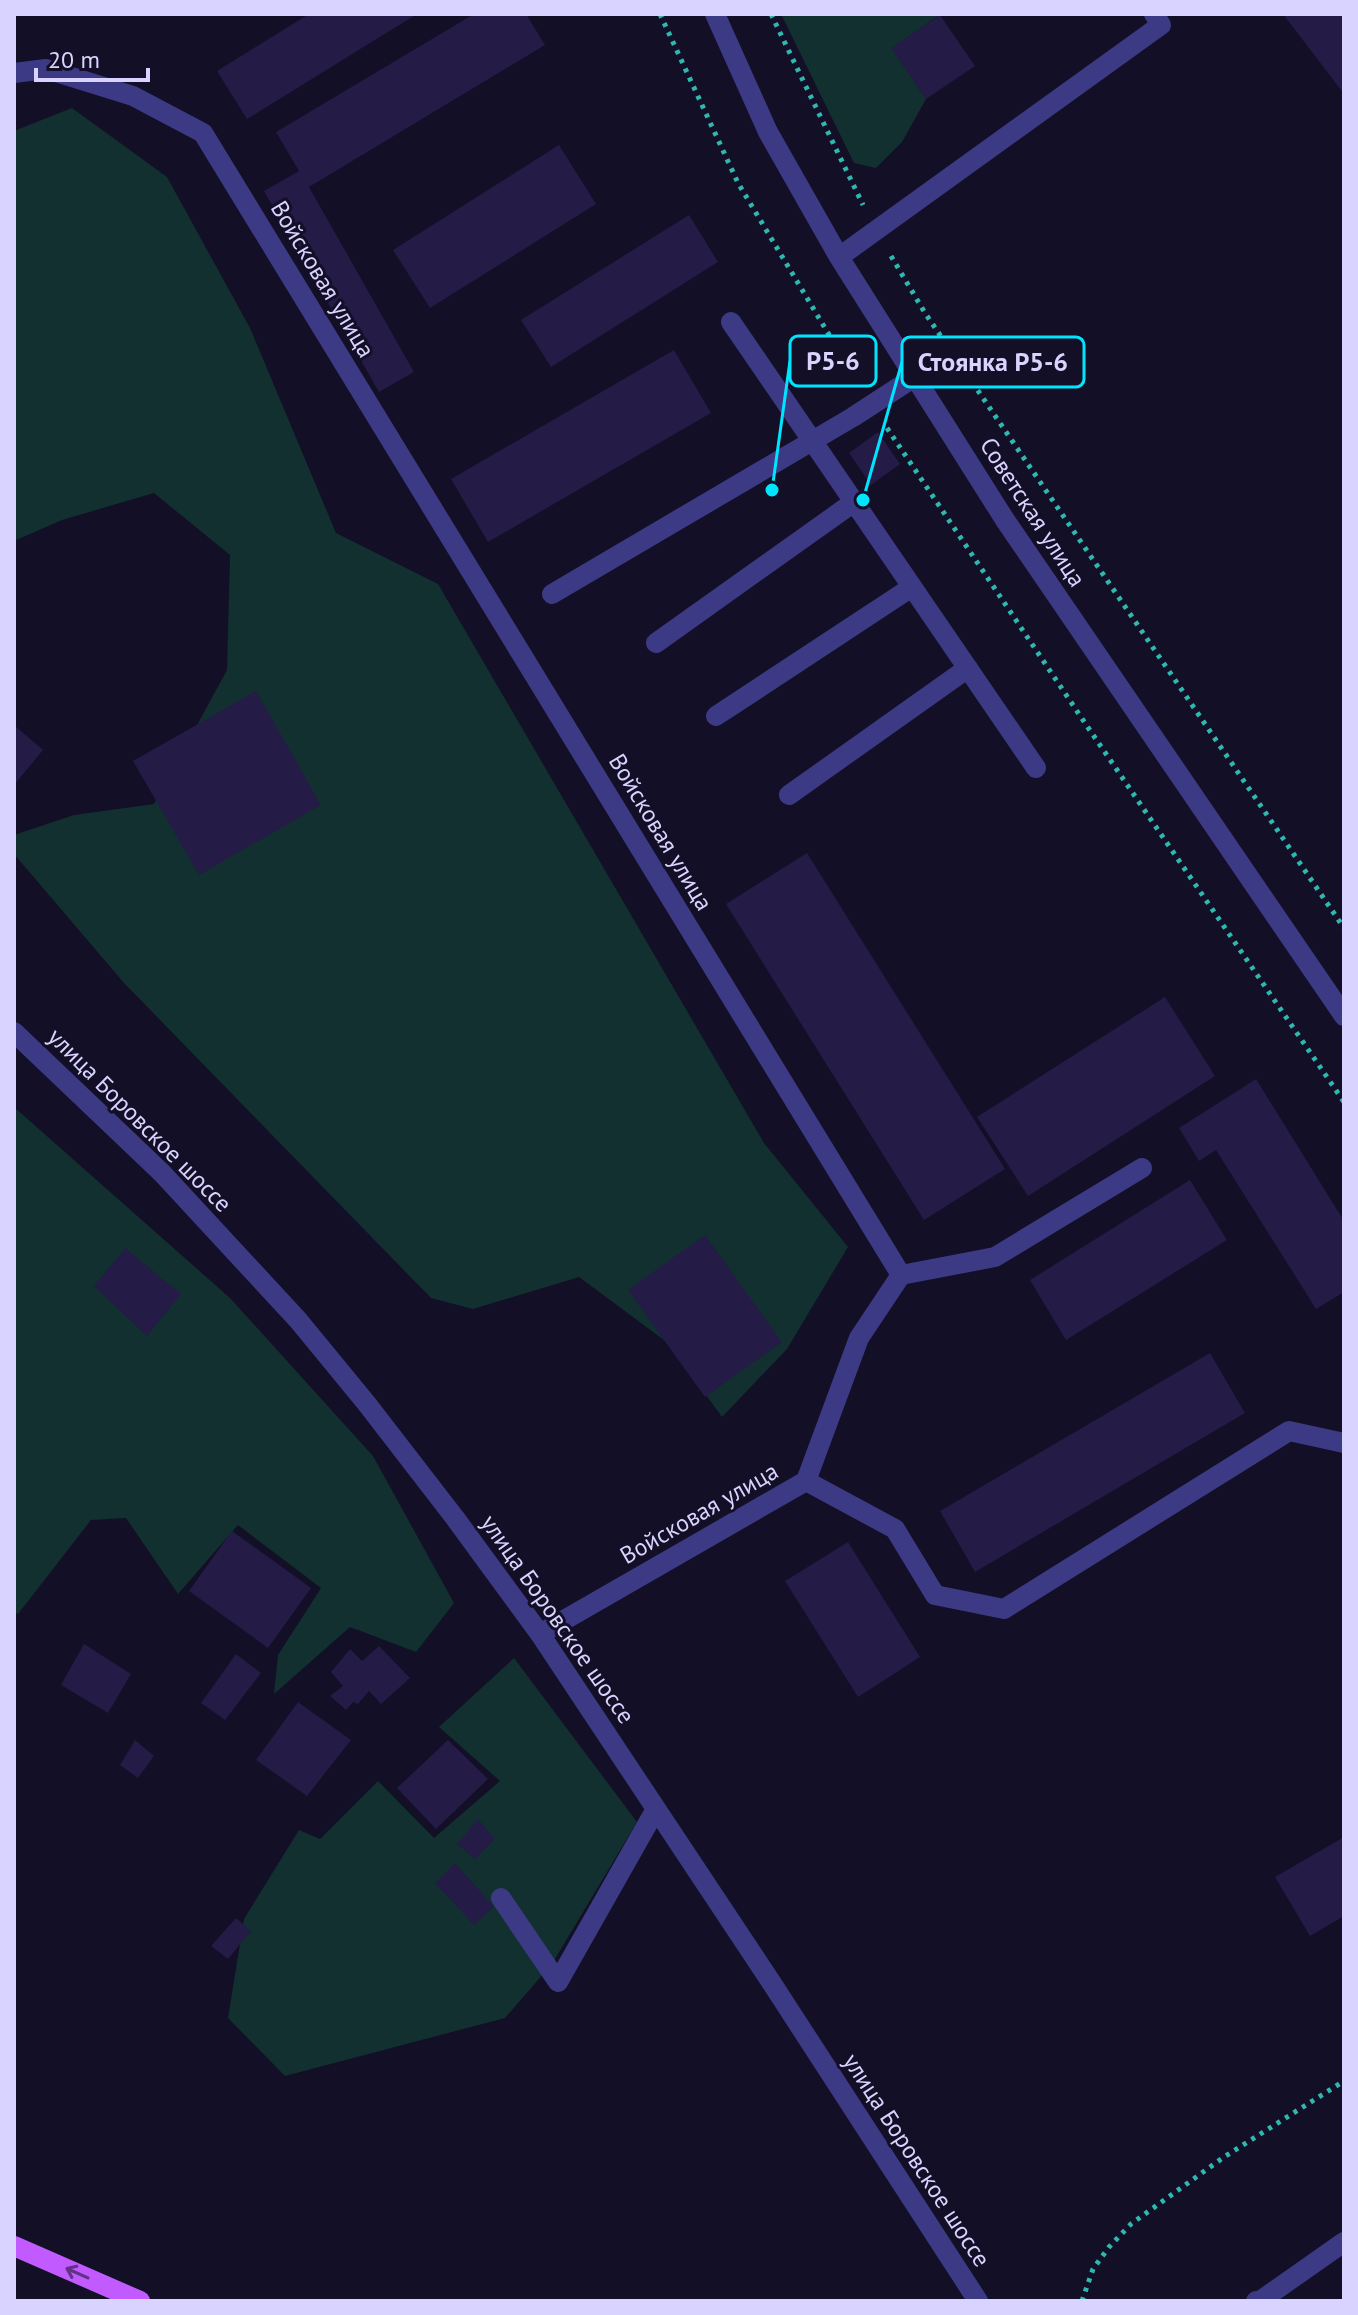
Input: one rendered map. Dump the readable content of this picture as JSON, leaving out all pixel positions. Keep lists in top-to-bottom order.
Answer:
{
  "streets": {
    "street": ["Войсковая улица", "Советская улица", "улица Боровское шоссе"]
  },
  "crossings": [
    ["Войсковая улица", "улица Боровское шоссе"]
  ],
  "places": ["Р5-6", "Стоянка Р5-6"],
  "scale_bar": "20 m"
}
